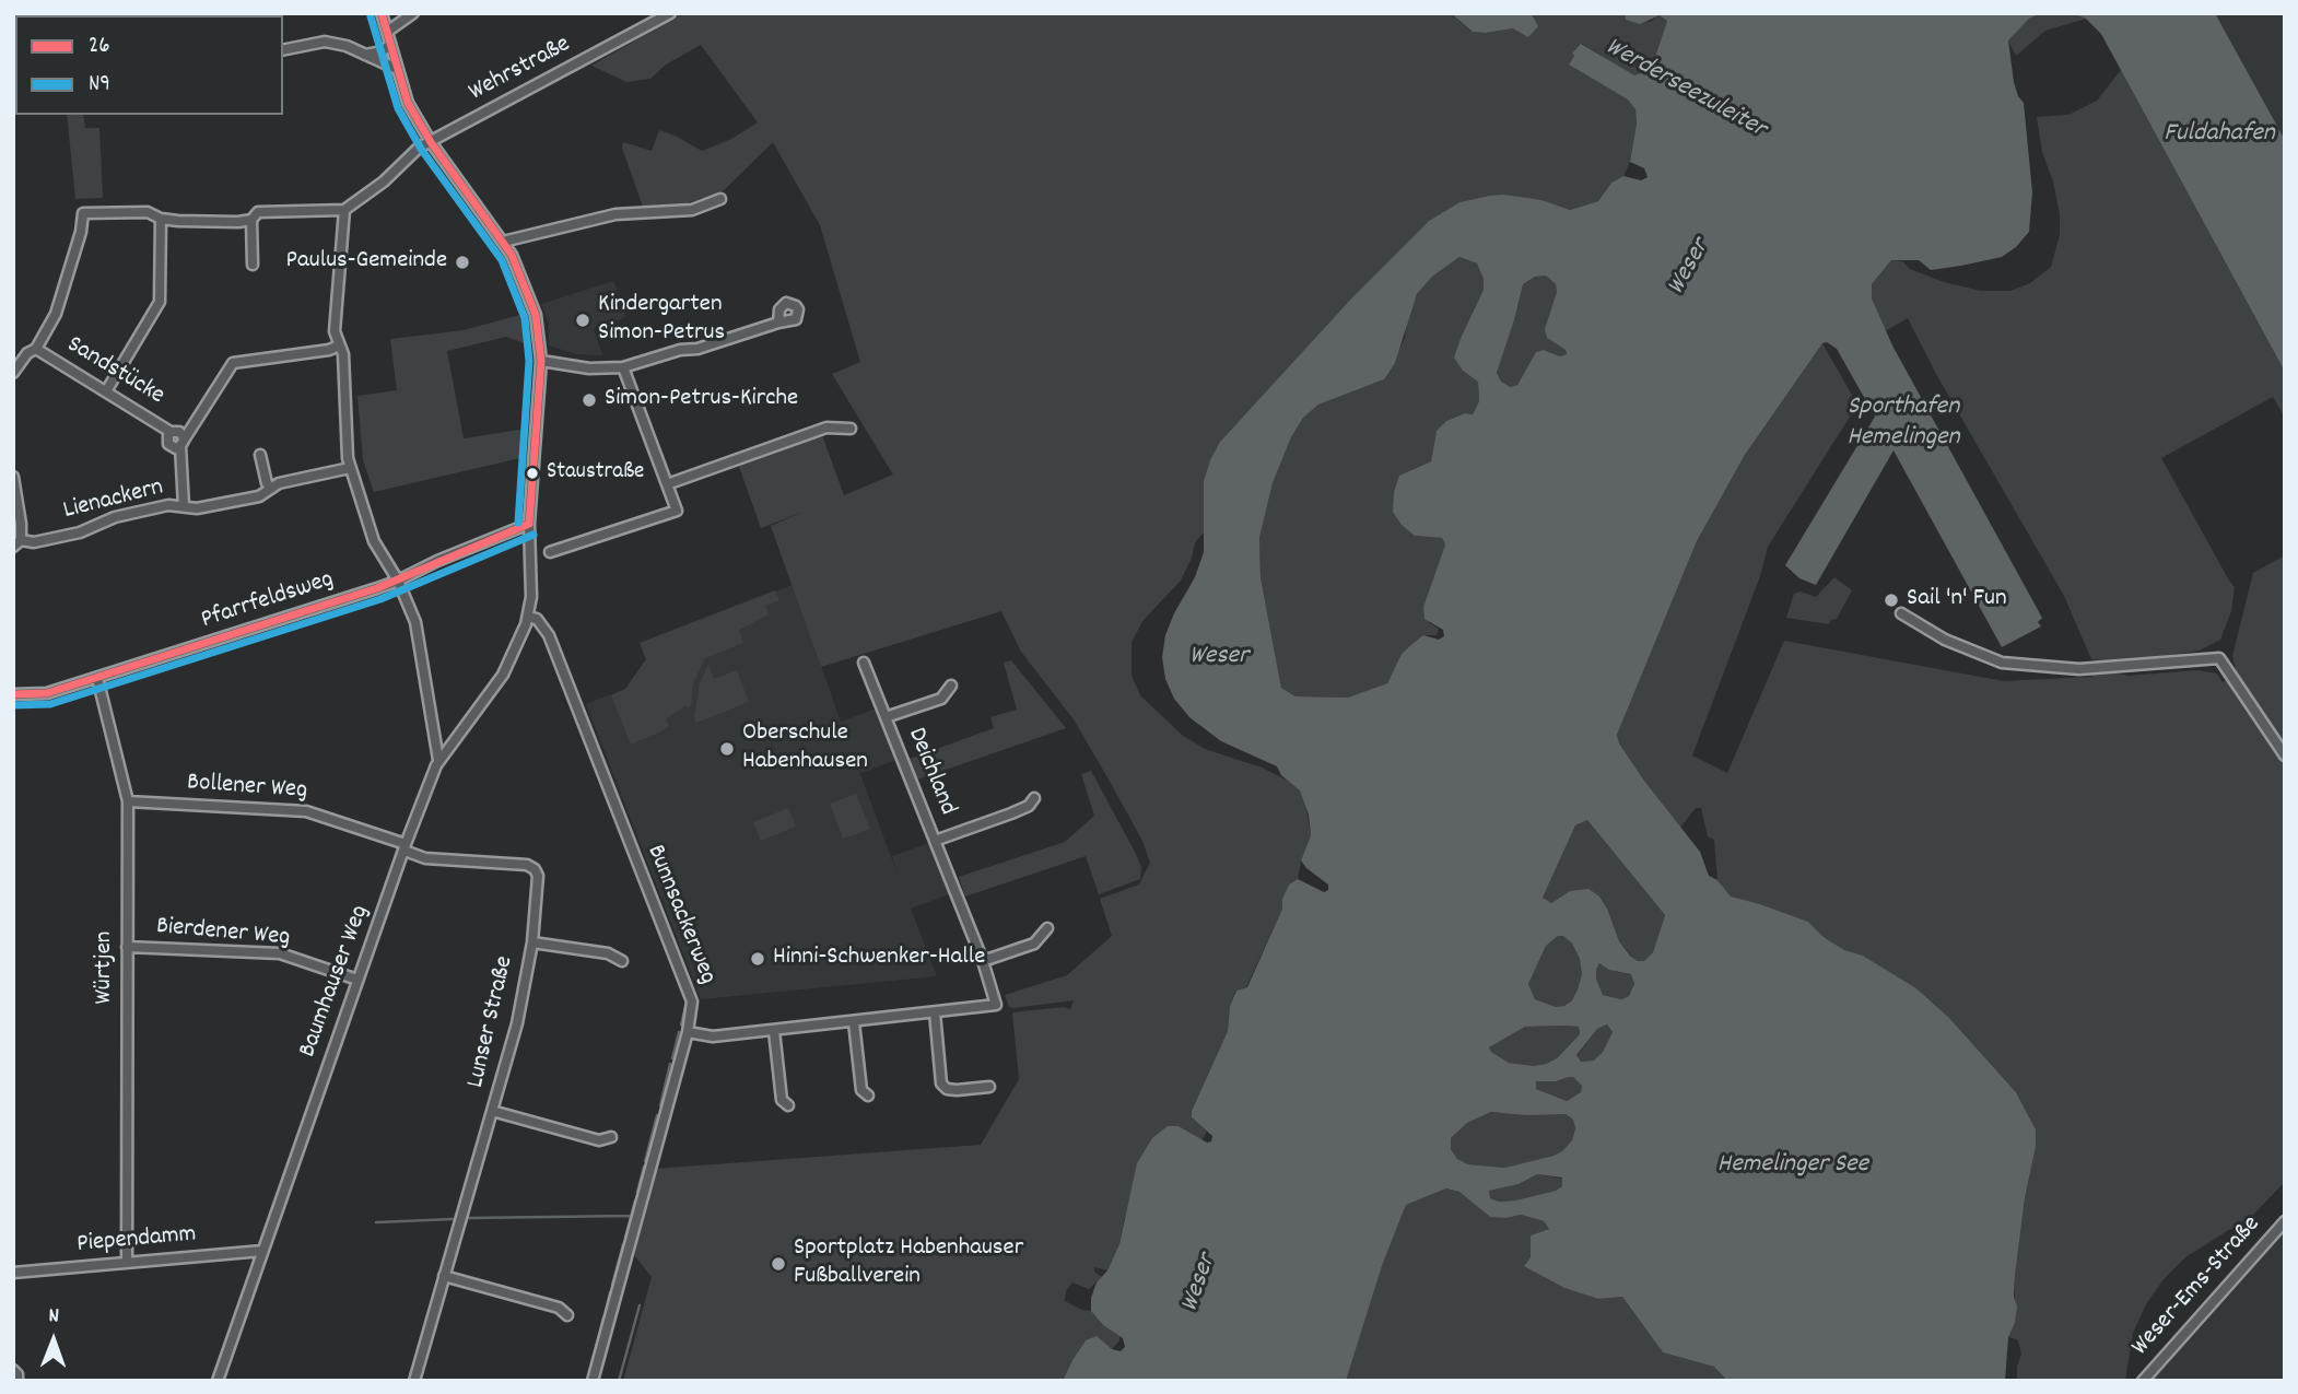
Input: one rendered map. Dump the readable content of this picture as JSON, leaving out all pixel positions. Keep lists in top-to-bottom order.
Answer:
{
  "streets": {
    "street": [
      "Wehrstraße",
      "Sandstücke",
      "Lienackern",
      "Pfarrfeldsweg",
      "Deichland",
      "Bollener Weg",
      "Bunnsackerweg",
      "Bierdener Weg",
      "Würtjen",
      "Baumhauser Weg",
      "Lunser Straße",
      "Piependamm",
      "Weser-Ems-Straße"
    ]
  },
  "crossings": [
    ["Wehrstraße", "Baumhauser Weg"],
    ["Pfarrfeldsweg", "Würtjen"],
    ["Pfarrfeldsweg", "Baumhauser Weg"],
    ["Deichland", "Bunnsackerweg"],
    ["Bollener Weg", "Würtjen"],
    ["Bollener Weg", "Baumhauser Weg"],
    ["Bollener Weg", "Lunser Straße"],
    ["Bunnsackerweg", "Baumhauser Weg"],
    ["Bierdener Weg", "Würtjen"],
    ["Bierdener Weg", "Baumhauser Weg"],
    ["Würtjen", "Piependamm"],
    ["Baumhauser Weg", "Lunser Straße"],
    ["Baumhauser Weg", "Piependamm"]
  ],
  "water": [
    "Werderseezuleiter",
    "Fuldahafen",
    "Weser",
    "Sporthafen Hemelingen",
    "Hemelinger See"
  ],
  "places": [
    "Paulus-Gemeinde",
    "Kindergarten Simon-Petrus",
    "Simon-Petrus-Kirche",
    "Staustraße",
    "Sail 'n' Fun",
    "Oberschule Habenhausen",
    "Hinni-Schwenker-Halle",
    "Sportplatz Habenhauser Fußballverein"
  ],
  "lines": ["transit line 26", "transit line N9"],
  "legend": ["26", "N9"],
  "north": "top"
}
